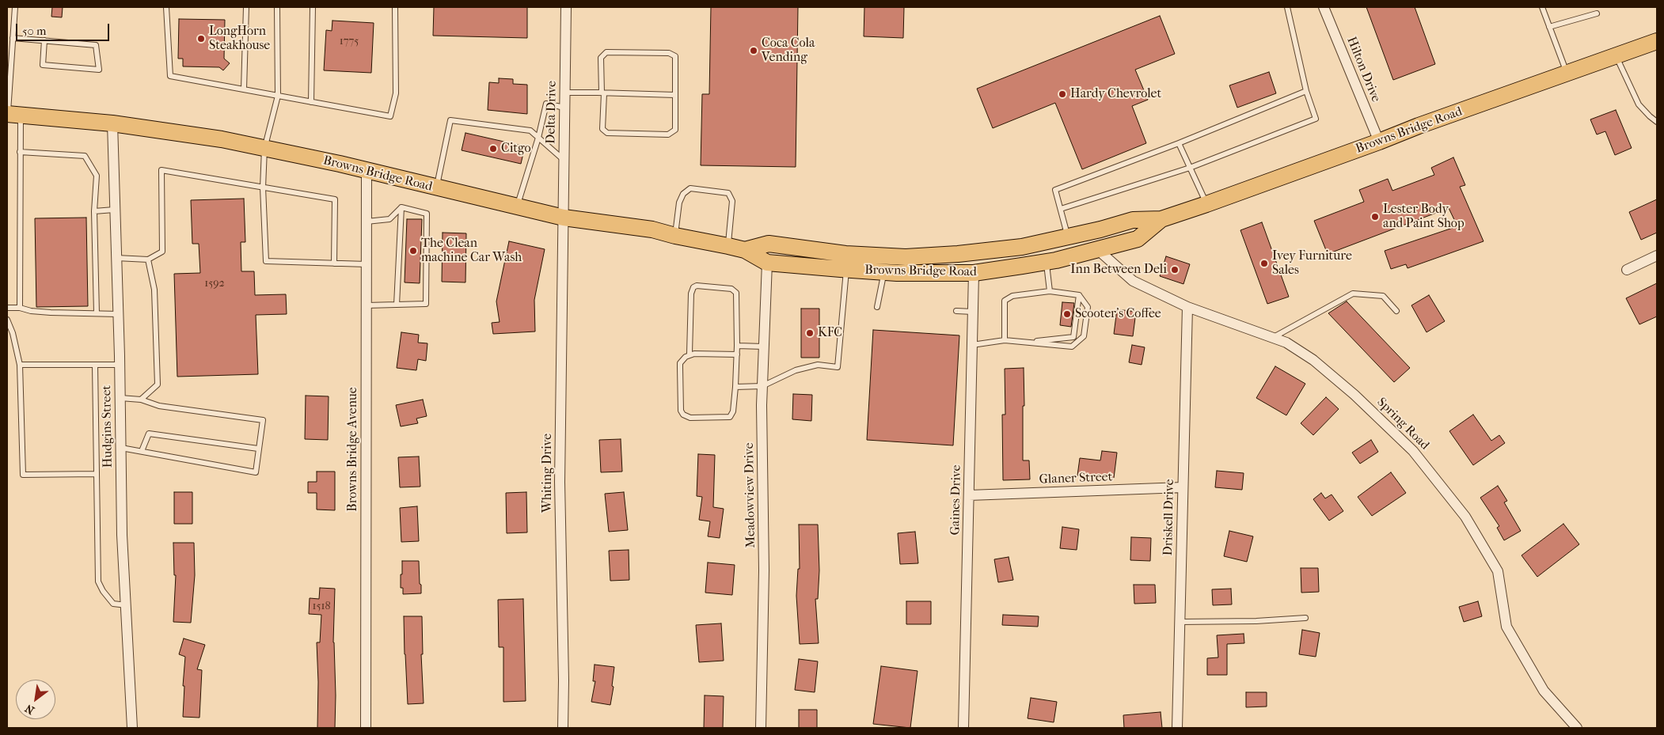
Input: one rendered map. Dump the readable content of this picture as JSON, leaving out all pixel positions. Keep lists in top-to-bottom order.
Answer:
{
  "streets": {
    "main road": ["Browns Bridge Road"],
    "street": [
      "Hilton Drive",
      "Delta Drive",
      "Spring Road",
      "Hudgins Street",
      "Browns Bridge Avenue",
      "Whiting Drive",
      "Glaner Street",
      "Meadowview Drive",
      "Gaines Drive",
      "Driskell Drive"
    ]
  },
  "crossings": [
    ["Hilton Drive", "Browns Bridge Road"],
    ["Delta Drive", "Browns Bridge Road"],
    ["Delta Drive", "Whiting Drive"],
    ["Browns Bridge Road", "Spring Road"],
    ["Browns Bridge Road", "Hudgins Street"],
    ["Browns Bridge Road", "Browns Bridge Avenue"],
    ["Browns Bridge Road", "Whiting Drive"],
    ["Browns Bridge Road", "Meadowview Drive"],
    ["Browns Bridge Road", "Gaines Drive"],
    ["Spring Road", "Driskell Drive"],
    ["Glaner Street", "Gaines Drive"],
    ["Glaner Street", "Driskell Drive"]
  ],
  "places": [
    "LongHorn Steakhouse",
    "Coca Cola Vending",
    "Hardy Chevrolet",
    "Citgo",
    "Lester Body and Paint Shop",
    "The Clean machine Car Wash",
    "Ivey Furniture Sales",
    "Inn Between Deli",
    "Scooter's Coffee",
    "KFC"
  ],
  "house_numbers": ["1775", "1592", "1518"],
  "scale_bar": "50 m",
  "north": "bottom left"
}
